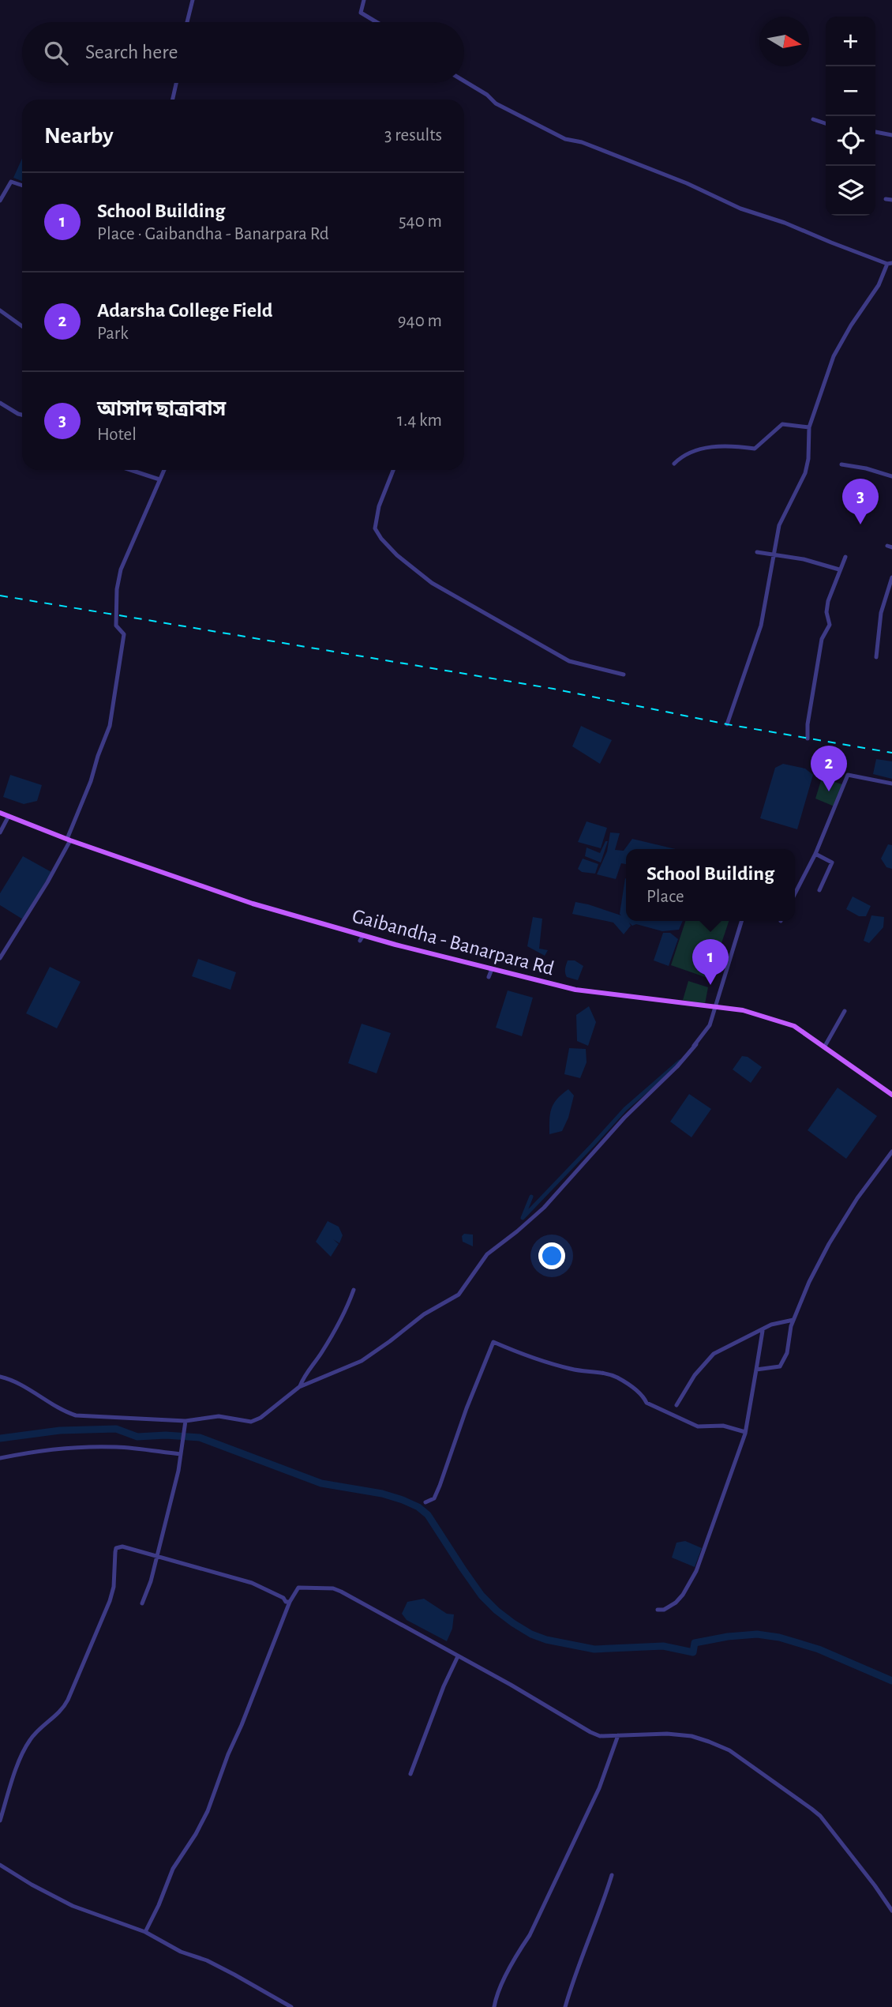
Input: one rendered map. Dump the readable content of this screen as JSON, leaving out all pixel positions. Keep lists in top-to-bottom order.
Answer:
{
  "streets": {
    "main road": ["Gaibandha - Banarpara Rd"]
  },
  "north": "right",
  "page": {
    "map_buttons": ["+", "−"],
    "search": "Search here",
    "heading": ["Nearby", "3 results"],
    "list": [
      {
        "mark": "1",
        "name": "School Building",
        "note": "Place · Gaibandha - Banarpara Rd",
        "value": "540 m"
      },
      {
        "mark": "2",
        "name": "Adarsha College Field",
        "note": "Park",
        "value": "940 m"
      },
      {
        "mark": "3",
        "name": "আসাদ ছাত্রাবাস",
        "note": "Hotel",
        "value": "1.4 km"
      }
    ],
    "pins": ["3", "2", "1"],
    "popup": ["School Building", "Place"]
  }
}
